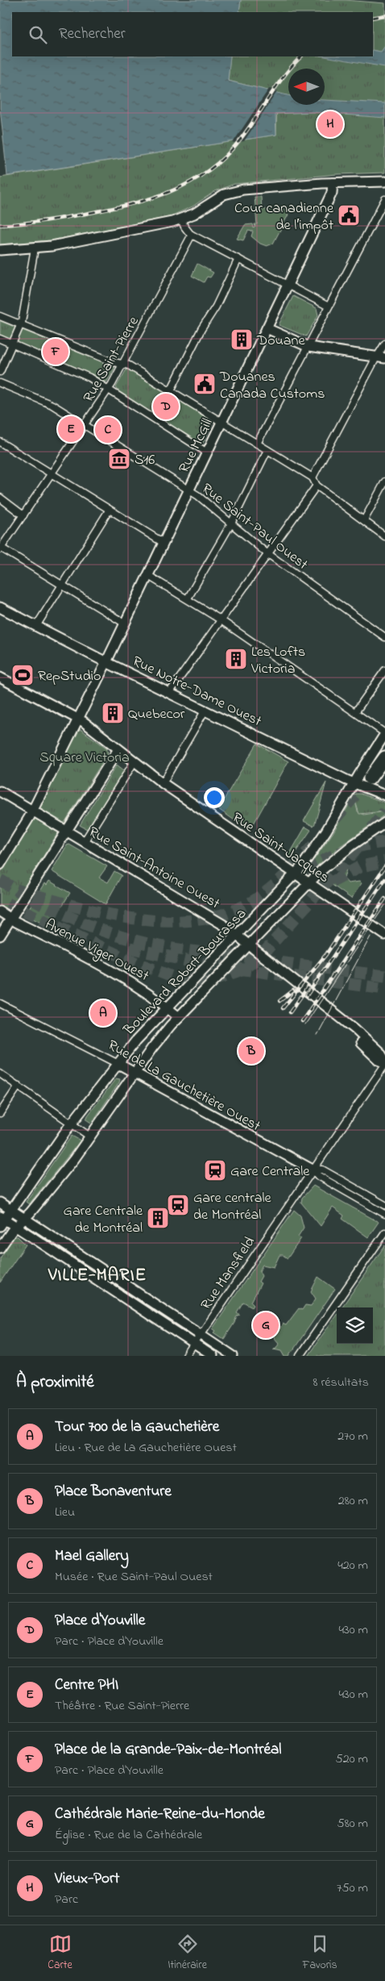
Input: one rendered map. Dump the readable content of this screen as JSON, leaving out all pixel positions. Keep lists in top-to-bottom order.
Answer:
{
  "streets": {
    "main road": [
      "Rue McGill",
      "Rue Notre-Dame Ouest",
      "Rue Saint-Jacques",
      "Rue Saint-Antoine Ouest",
      "Avenue Viger Ouest",
      "Boulevard Robert-Bourassa",
      "Rue de La Gauchetière Ouest"
    ],
    "street": ["Rue Saint-Pierre", "Rue Saint-Paul Ouest", "Rue Mansfield"]
  },
  "crossings": [
    ["Rue Saint-Pierre", "Rue Saint-Paul Ouest"],
    ["Rue McGill", "Rue Saint-Paul Ouest"],
    ["Rue McGill", "Rue Notre-Dame Ouest"],
    ["Rue McGill", "Rue Saint-Jacques"],
    ["Rue McGill", "Rue Saint-Antoine Ouest"],
    ["Rue Notre-Dame Ouest", "Boulevard Robert-Bourassa"],
    ["Rue Saint-Jacques", "Boulevard Robert-Bourassa"],
    ["Rue Saint-Antoine Ouest", "Boulevard Robert-Bourassa"],
    ["Rue Saint-Antoine Ouest", "Rue Mansfield"],
    ["Avenue Viger Ouest", "Boulevard Robert-Bourassa"],
    ["Boulevard Robert-Bourassa", "Rue de La Gauchetière Ouest"],
    ["Rue de La Gauchetière Ouest", "Rue Mansfield"]
  ],
  "districts": ["VILLE-MARIE"],
  "parks": ["Square Victoria"],
  "places": {
    "public building": ["Cour canadienne de l′impôt", "Douanes Canada Customs"],
    "building": [
      "Douane",
      "Les Lofts Victoria",
      "Quebecor",
      "Gare Centrale de Montréal"
    ],
    "museum": ["S16"],
    "sports": ["RepStudio"],
    "station": ["Gare Centrale", "Gare centrale de Montréal"]
  },
  "north": "left",
  "page": {
    "search": "Rechercher",
    "pins": [
      "H",
      "F",
      "D",
      "E",
      "C",
      "A",
      "B",
      "G"
    ],
    "heading": ["À proximité", "8 résultats"],
    "list": [
      {
        "mark": "A",
        "name": "Tour 700 de la Gauchetière",
        "note": "Lieu · Rue de La Gauchetière Ouest",
        "value": "270 m"
      },
      {
        "mark": "B",
        "name": "Place Bonaventure",
        "note": "Lieu",
        "value": "280 m"
      },
      {
        "mark": "C",
        "name": "Mael Gallery",
        "note": "Musée · Rue Saint-Paul Ouest",
        "value": "420 m"
      },
      {
        "mark": "D",
        "name": "Place d'Youville",
        "note": "Parc · Place d'Youville",
        "value": "430 m"
      },
      {
        "mark": "E",
        "name": "Centre PHI",
        "note": "Théâtre · Rue Saint-Pierre",
        "value": "430 m"
      },
      {
        "mark": "F",
        "name": "Place de la Grande-Paix-de-Montréal",
        "note": "Parc · Place d'Youville",
        "value": "520 m"
      },
      {
        "mark": "G",
        "name": "Cathédrale Marie-Reine-du-Monde",
        "note": "Église · Rue de la Cathédrale",
        "value": "580 m"
      },
      {
        "mark": "H",
        "name": "Vieux-Port",
        "note": "Parc",
        "value": "750 m"
      }
    ],
    "nav": ["Carte", "Itinéraire", "Favoris"]
  }
}
